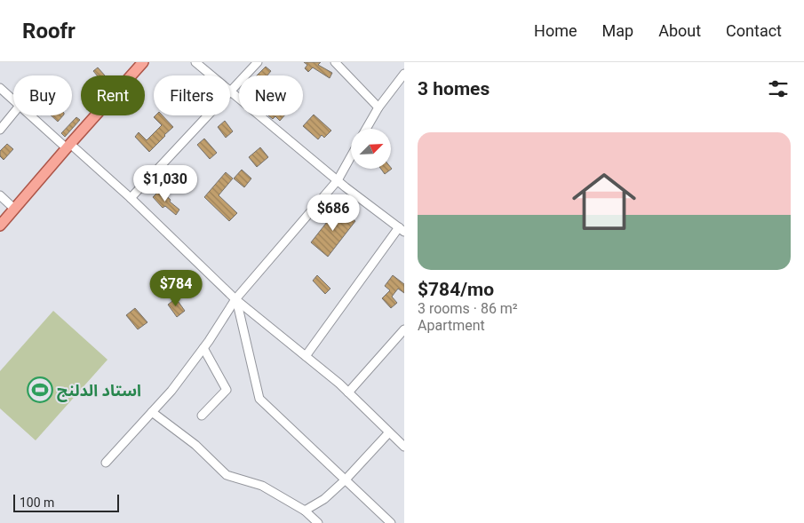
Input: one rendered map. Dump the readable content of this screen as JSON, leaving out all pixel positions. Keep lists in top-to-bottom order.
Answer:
{
  "places": {
    "sports": ["استاد الدلنج"]
  },
  "scale_bar": "100 m",
  "north": "top right",
  "page": {
    "header": "Roofr",
    "nav": [
      "Home",
      "Map",
      "About",
      "Contact"
    ],
    "heading": "3 homes",
    "chip": [
      "Buy",
      "Rent",
      "Filters",
      "New"
    ],
    "list": [
      {
        "name": "$784/mo",
        "note": "3 rooms · 86 m² · Apartment"
      }
    ],
    "price": ["$1,030", "$686", "$784"],
    "scale": "100 m"
  }
}
